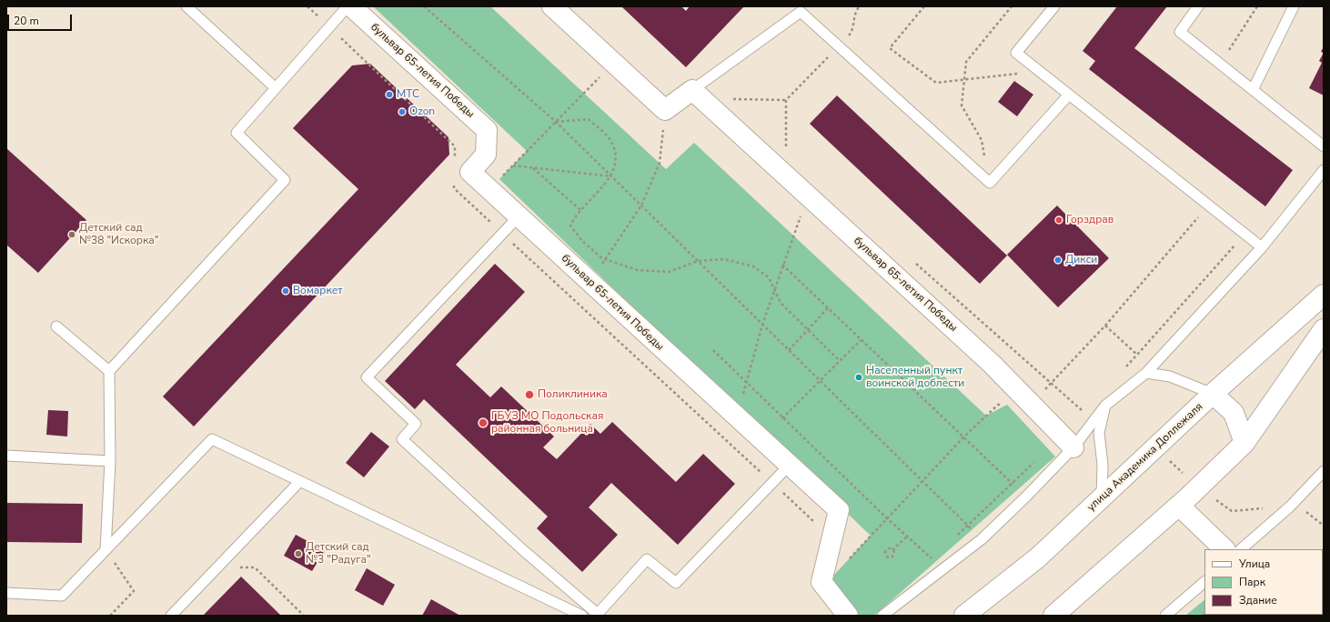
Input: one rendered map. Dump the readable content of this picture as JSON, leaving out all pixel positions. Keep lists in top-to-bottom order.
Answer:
{
  "streets": {
    "street": ["бульвар 65-летия Победы", "улица Академика Доллежаля"]
  },
  "places": [
    "МТС",
    "Ozon",
    "Горздрав",
    "Детский сад №38 \"Искорка\"",
    "Дикси",
    "Вомаркет",
    "Населенный пункт воинской доблести",
    "Поликлиника",
    "ГБУЗ МО Подольская районная больница",
    "Детский сад №3 \"Радуга\""
  ],
  "legend": ["Улица", "Парк", "Здание"],
  "scale_bar": "20 m"
}
